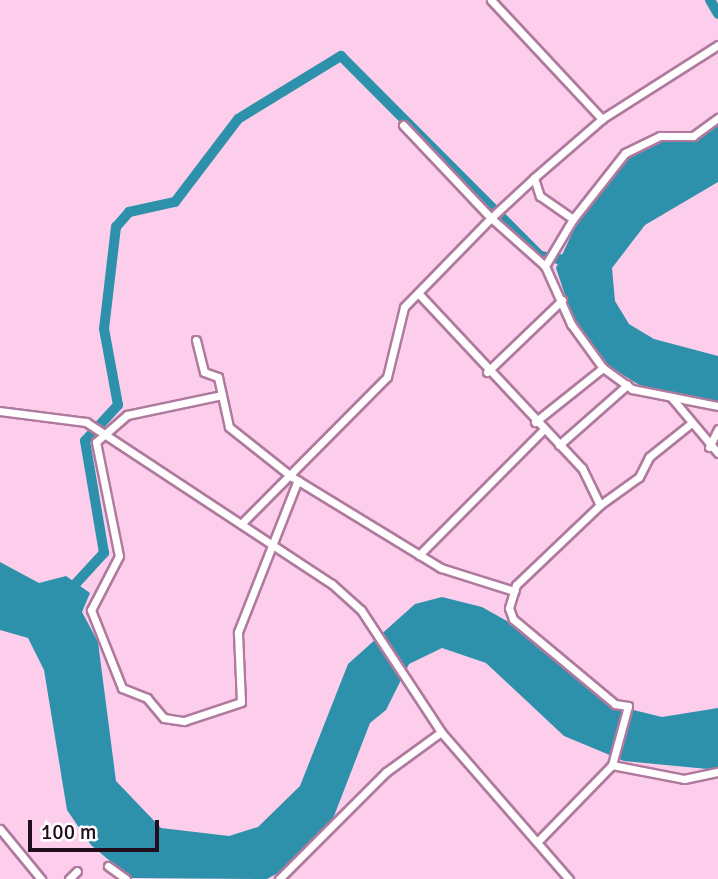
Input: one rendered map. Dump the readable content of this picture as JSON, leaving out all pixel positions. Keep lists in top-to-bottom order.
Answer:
{
  "scale_bar": "100 m"
}
